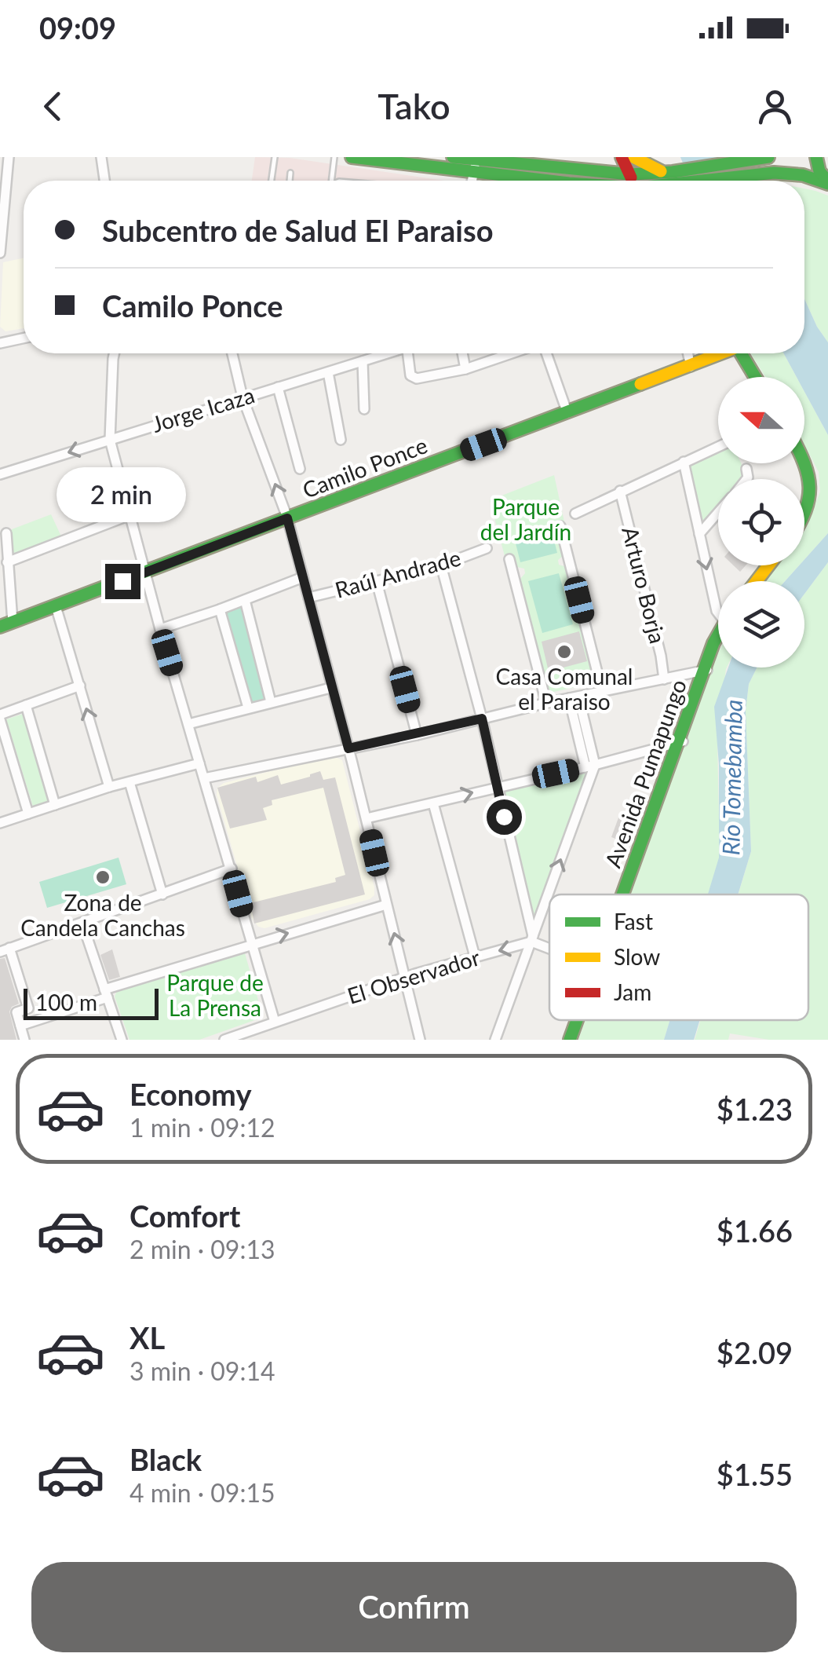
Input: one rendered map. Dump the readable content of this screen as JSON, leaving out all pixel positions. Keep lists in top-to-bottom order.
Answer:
{
  "streets": {
    "main road": ["Camilo Ponce", "Avenida Pumapungo"],
    "street": [
      "Jorge Icaza",
      "Raúl Andrade",
      "Arturo Borja",
      "El Observador"
    ]
  },
  "water": ["Río Tomebamba"],
  "parks": ["Parque del Jardín", "Parque de La Prensa"],
  "places": ["Casa Comunal el Paraiso", "Zona de Candela Canchas"],
  "legend": ["Fast", "Slow", "Jam"],
  "scale_bar": "100 m",
  "north": "left",
  "page": {
    "status": "09:09",
    "header": "Tako",
    "banner": ["Subcentro de Salud El Paraiso", "Camilo Ponce"],
    "bubble": "2 min",
    "scale": "100 m",
    "list": [
      {
        "name": "Economy",
        "note": "1 min · 09:12",
        "value": "$1.23"
      },
      {
        "name": "Comfort",
        "note": "2 min · 09:13",
        "value": "$1.66"
      },
      {
        "name": "XL",
        "note": "3 min · 09:14",
        "value": "$2.09"
      },
      {
        "name": "Black",
        "note": "4 min · 09:15",
        "value": "$1.55"
      }
    ],
    "buttons": "Confirm"
  }
}
